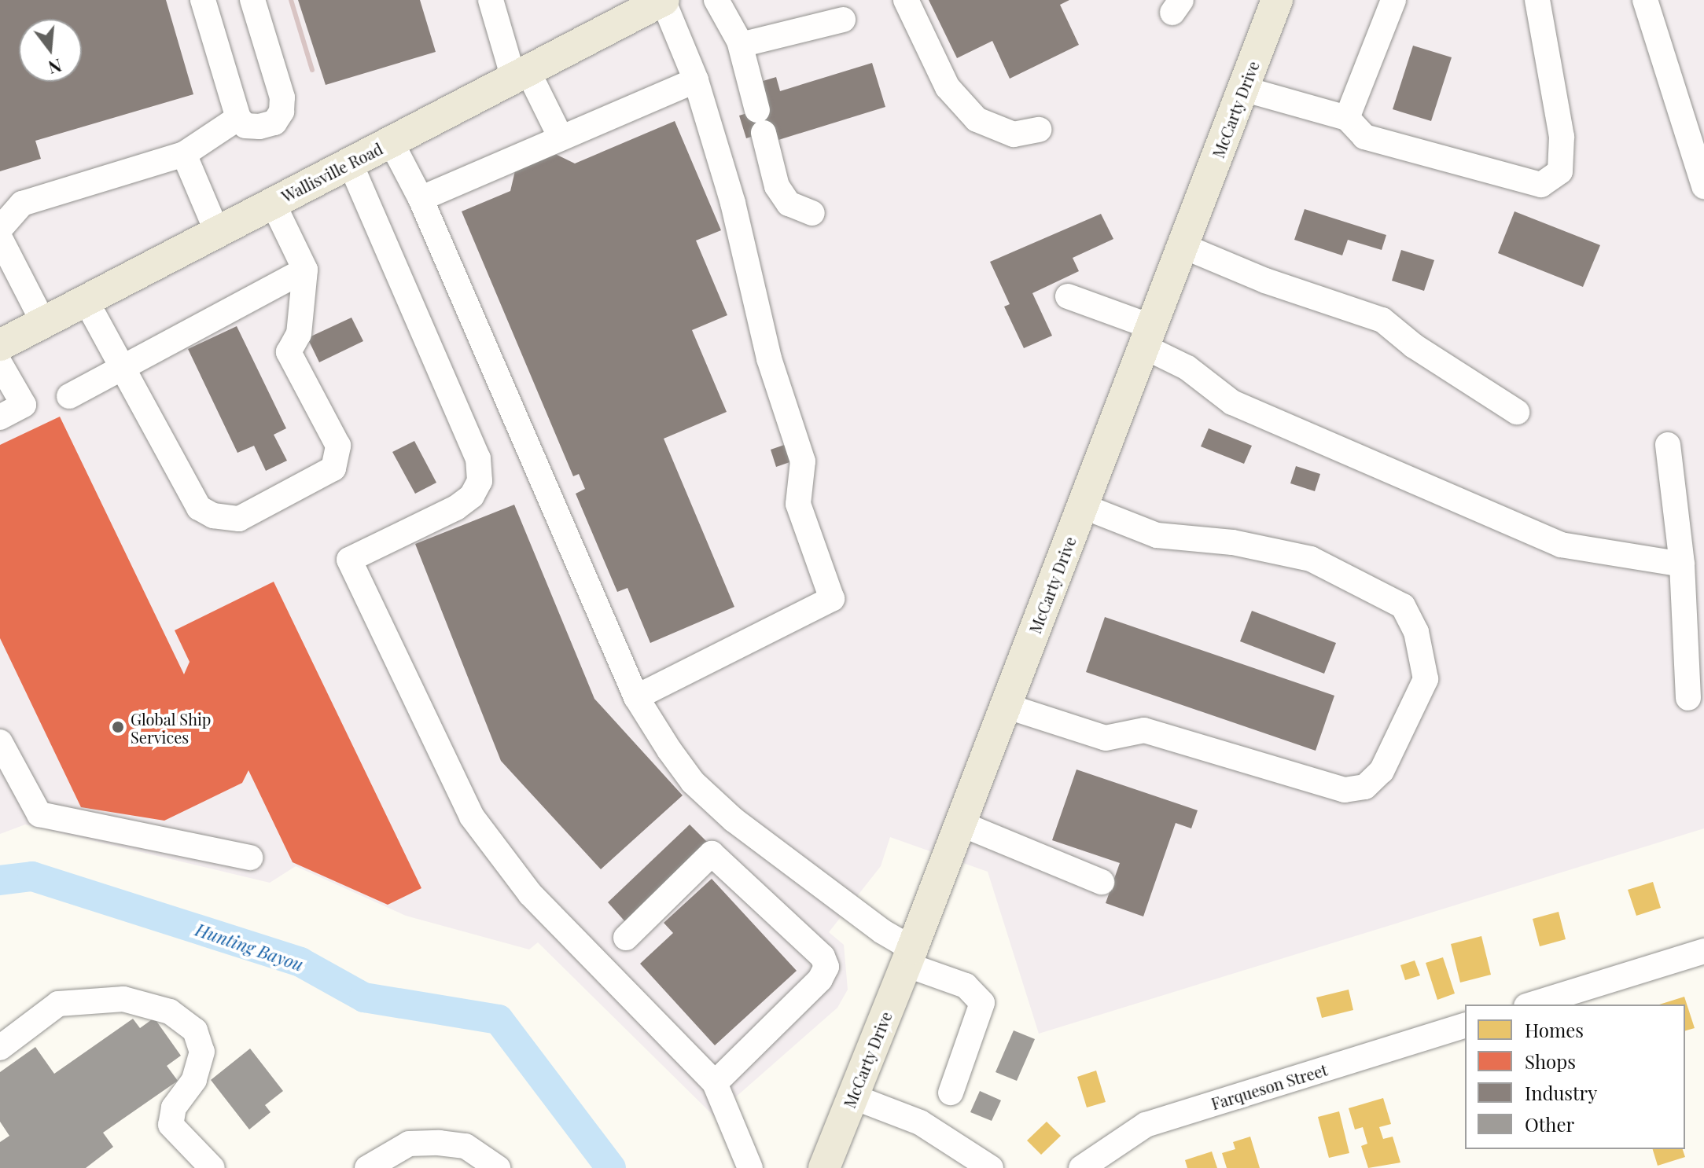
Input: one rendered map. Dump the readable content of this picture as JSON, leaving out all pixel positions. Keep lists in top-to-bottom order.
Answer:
{
  "streets": {
    "main road": ["McCarty Drive", "Wallisville Road"],
    "street": ["Farqueson Street"]
  },
  "water": ["Hunting Bayou"],
  "places": ["Global Ship Services"],
  "legend": [
    "Homes",
    "Shops",
    "Industry",
    "Other"
  ],
  "north": "bottom"
}
